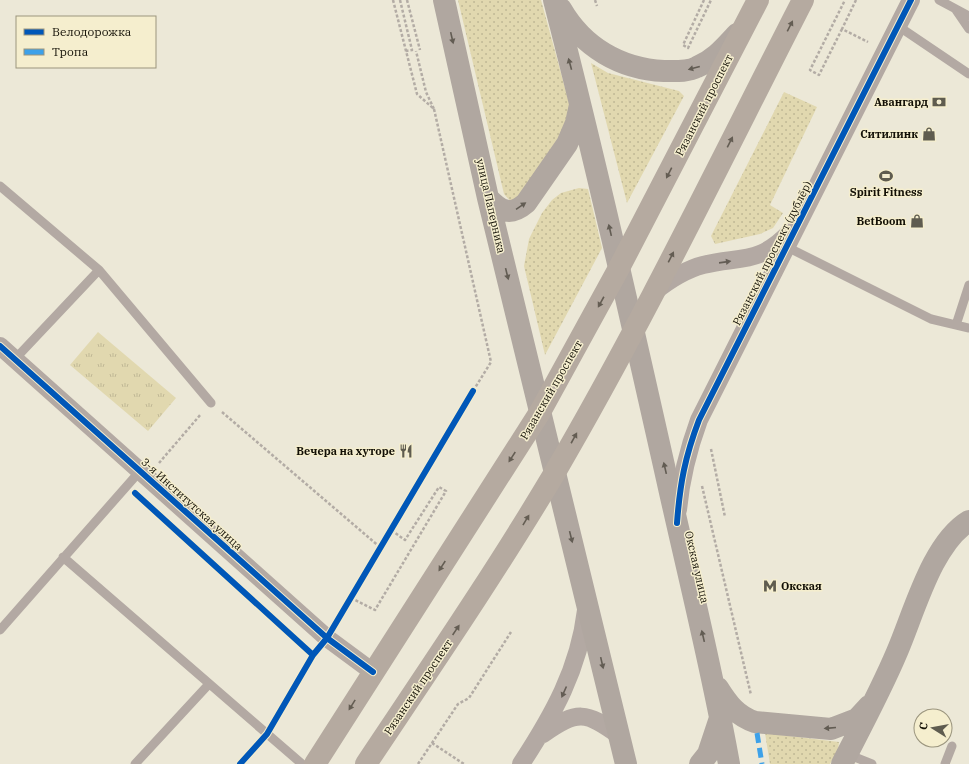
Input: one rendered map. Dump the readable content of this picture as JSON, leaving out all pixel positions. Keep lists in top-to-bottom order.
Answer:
{
  "streets": {
    "main road": ["Рязанский проспект", "улица Паперника", "Окская улица"],
    "street": ["Рязанский проспект (дублёр)", "3-я Институтская улица"]
  },
  "crossings": [
    ["Рязанский проспект", "улица Паперника"],
    ["Рязанский проспект", "3-я Институтская улица"],
    ["Рязанский проспект", "Окская улица"],
    ["Рязанский проспект (дублёр)", "Окская улица"]
  ],
  "places": {
    "bank": ["Авангард"],
    "shop": ["Ситилинк", "BetBoom"],
    "sports": ["Spirit Fitness"],
    "restaurant": ["Вечера на хуторе"],
    "metro station": ["Окская"]
  },
  "legend": ["Велодорожка", "Тропа"],
  "north": "left"
}
